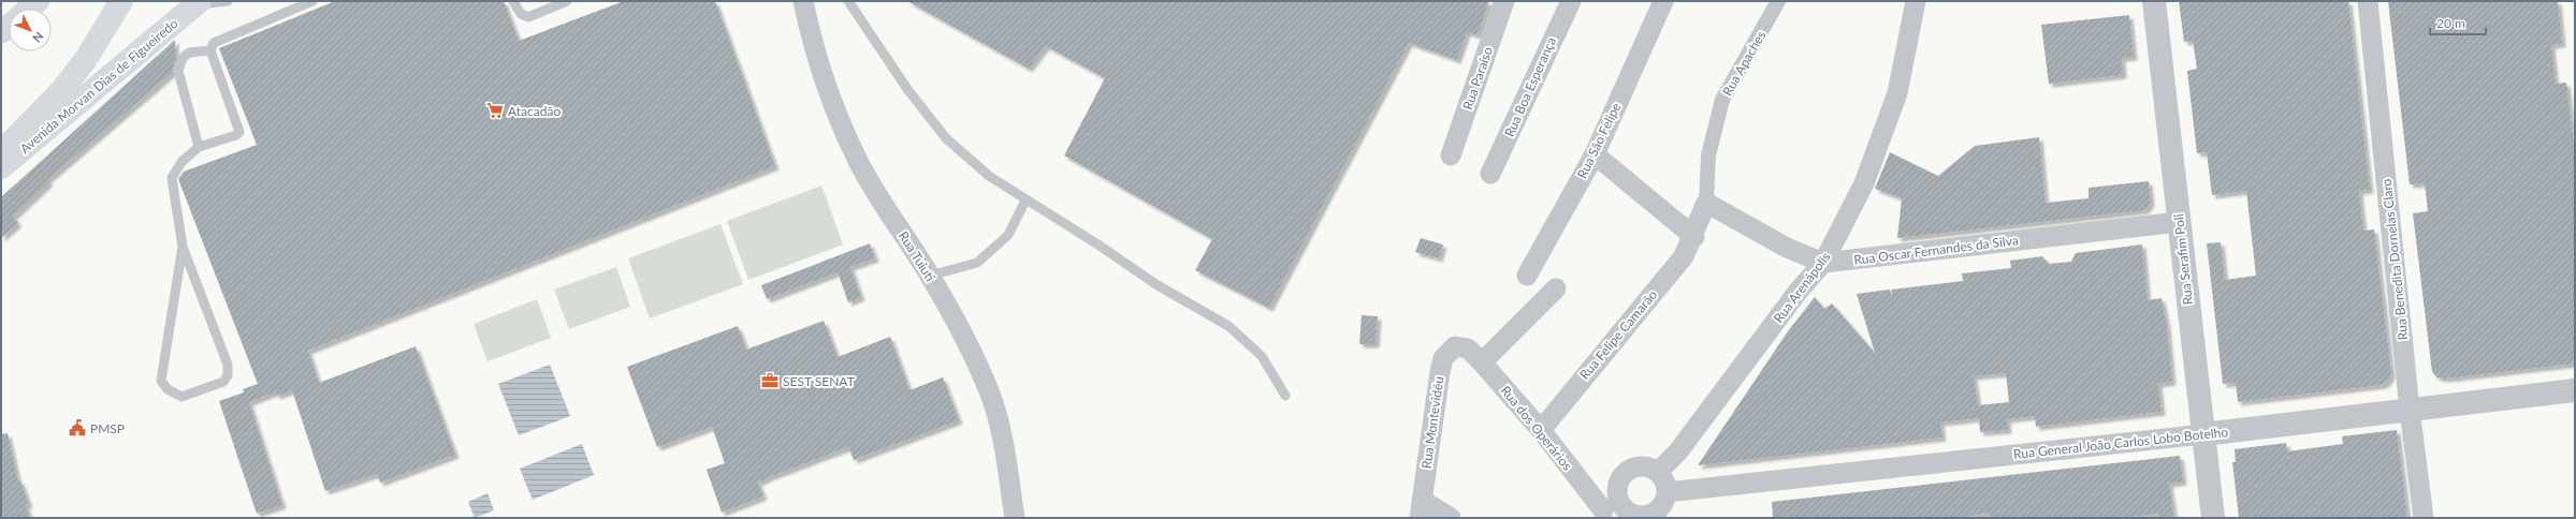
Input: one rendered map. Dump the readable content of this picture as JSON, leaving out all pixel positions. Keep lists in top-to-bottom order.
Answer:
{
  "streets": {
    "highway": ["Avenida Morvan Dias de Figueiredo"],
    "street": [
      "Rua Apaches",
      "Rua Paraíso",
      "Rua Boa Esperança",
      "Rua São Felipe",
      "Rua Oscar Fernandes da Silva",
      "Rua Tuiuti",
      "Rua Serafim Poli",
      "Rua Benedita Dornelas Claro",
      "Rua Arenápolis",
      "Rua Felipe Camarão",
      "Rua Montevidéu",
      "Rua dos Operários",
      "Rua General João Carlos Lobo Botelho"
    ]
  },
  "crossings": [
    ["Rua Apaches", "Rua Oscar Fernandes da Silva"],
    ["Rua Apaches", "Rua Felipe Camarão"],
    ["Rua Oscar Fernandes da Silva", "Rua Serafim Poli"],
    ["Rua Oscar Fernandes da Silva", "Rua Arenápolis"],
    ["Rua Oscar Fernandes da Silva", "Rua Felipe Camarão"],
    ["Rua Serafim Poli", "Rua General João Carlos Lobo Botelho"],
    ["Rua Benedita Dornelas Claro", "Rua General João Carlos Lobo Botelho"],
    ["Rua Felipe Camarão", "Rua dos Operários"],
    ["Rua Montevidéu", "Rua dos Operários"]
  ],
  "places": {
    "supermarket": ["Atacadão"],
    "office": ["SEST SENAT"],
    "public building": ["PMSP"]
  },
  "scale_bar": "20 m",
  "north": "bottom right"
}
